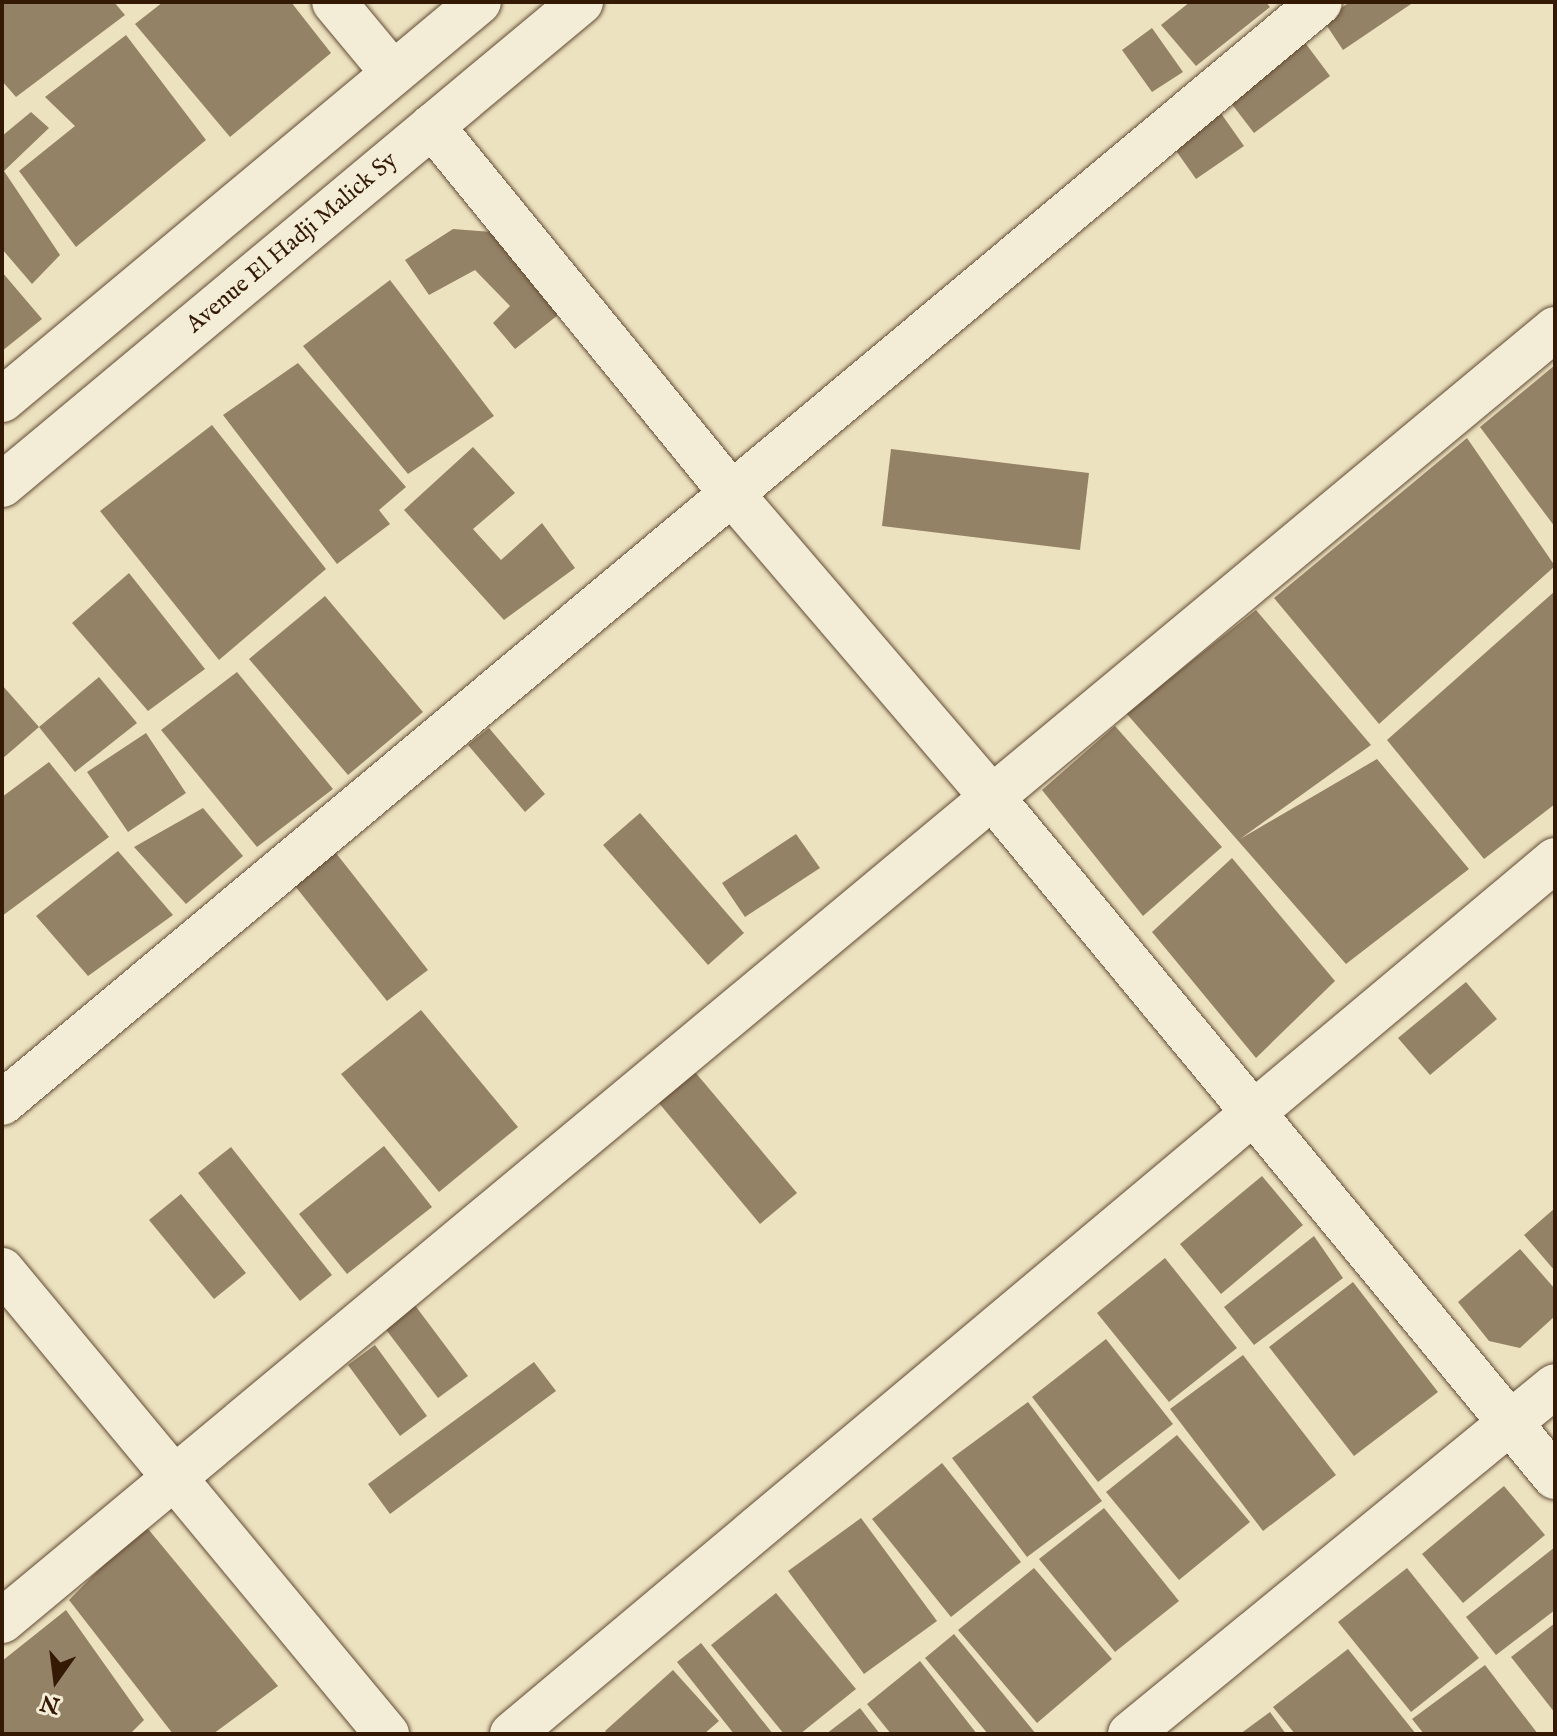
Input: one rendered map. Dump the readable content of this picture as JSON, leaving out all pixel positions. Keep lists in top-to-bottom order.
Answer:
{
  "streets": {
    "street": ["Avenue El Hadji Malick Sy"]
  },
  "north": "bottom"
}
